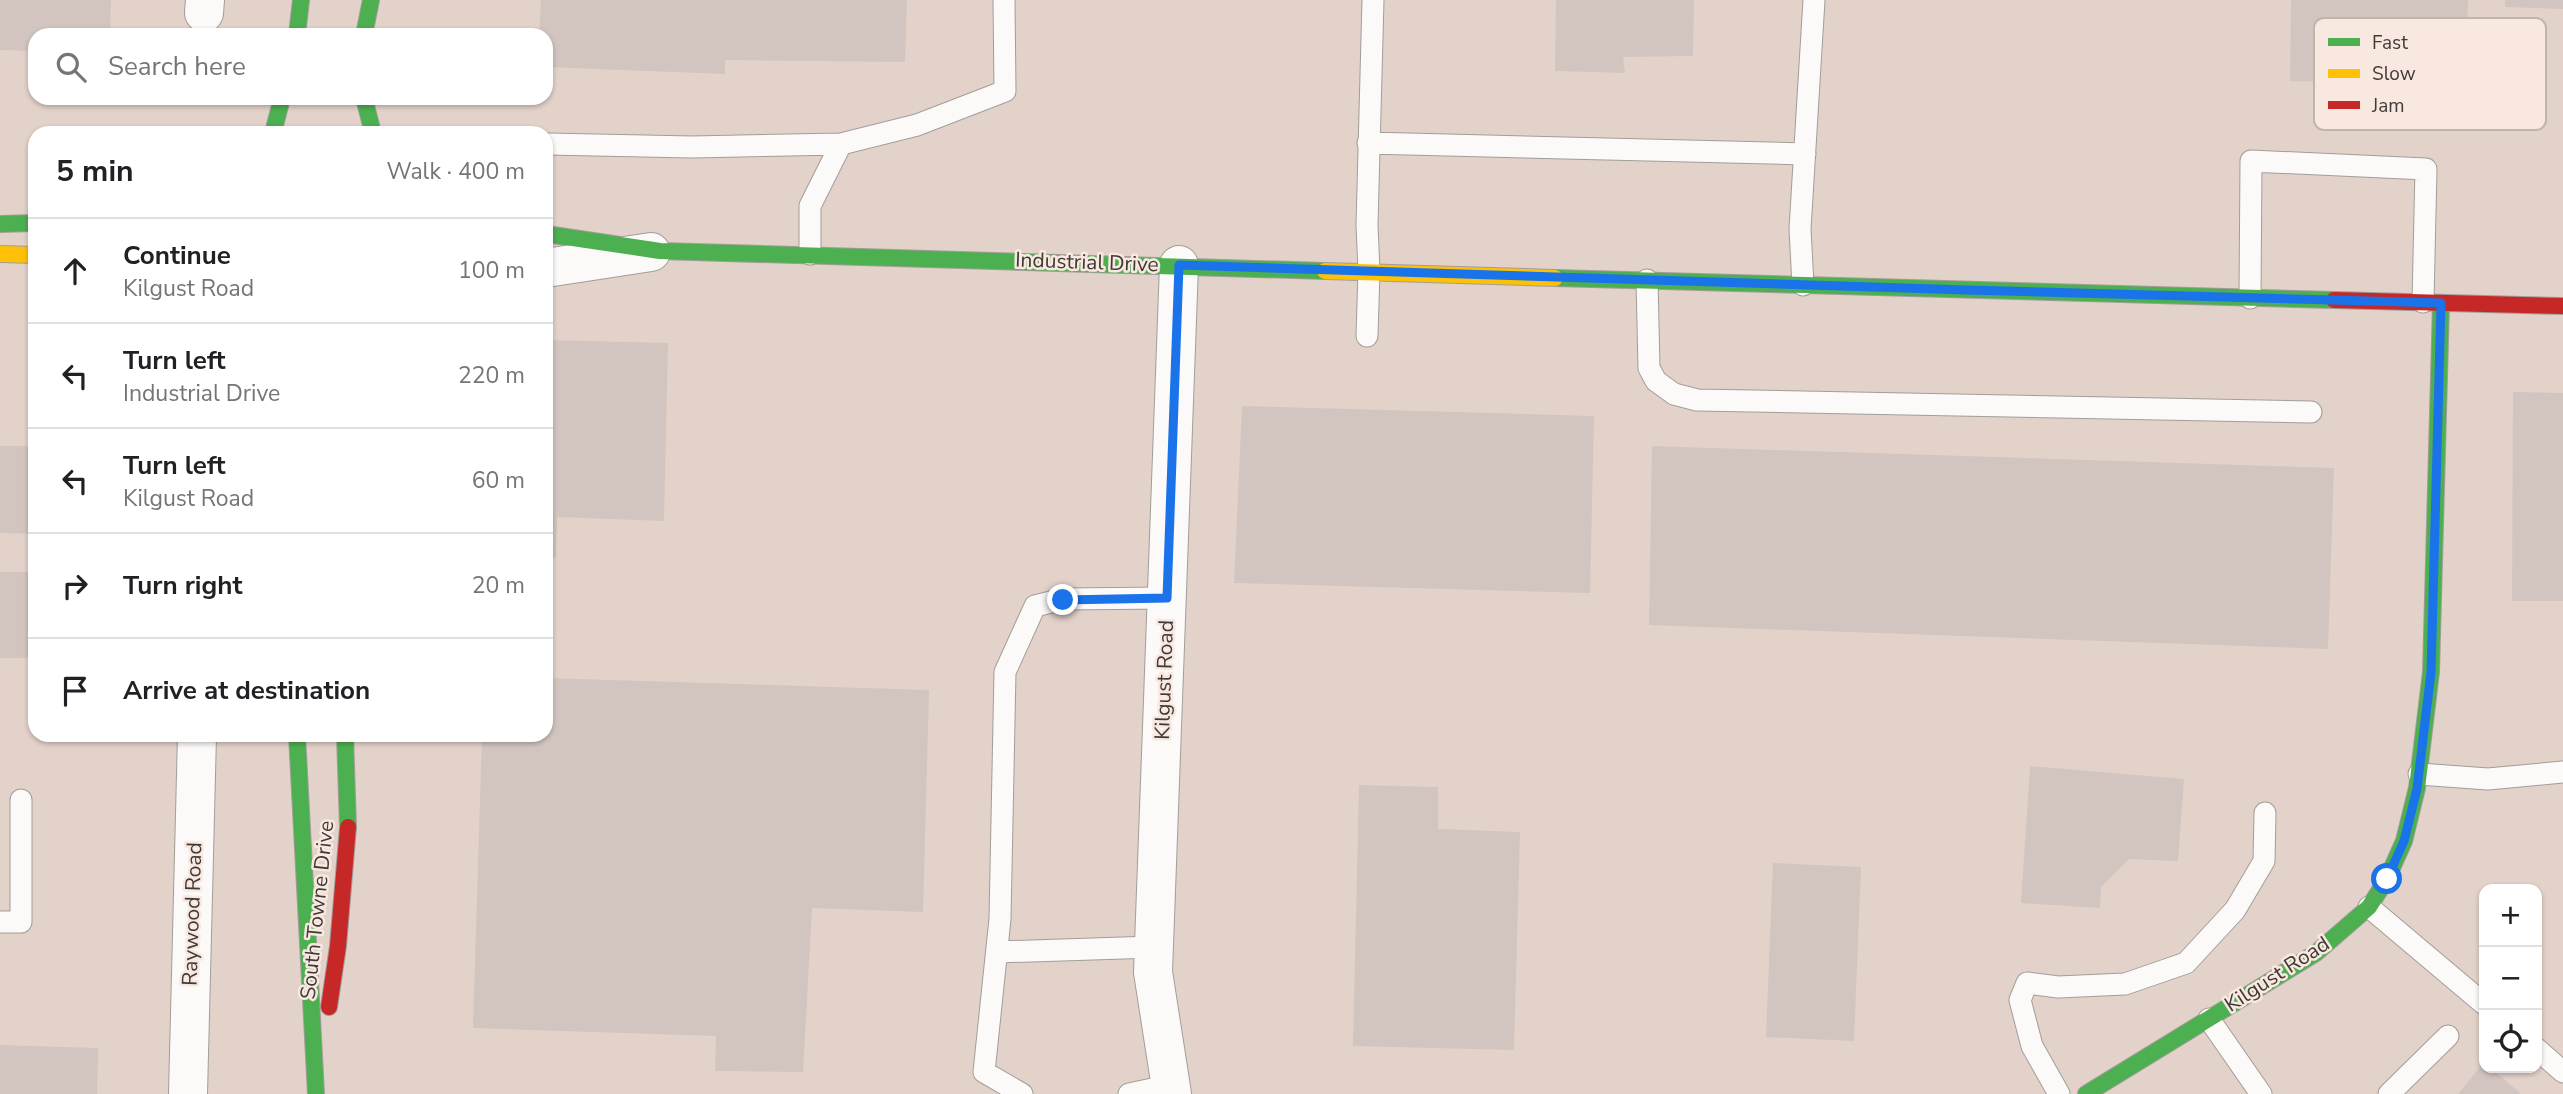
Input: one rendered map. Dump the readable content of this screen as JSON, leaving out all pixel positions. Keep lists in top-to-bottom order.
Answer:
{
  "streets": {
    "street": [
      "Industrial Drive",
      "Kilgust Road",
      "South Towne Drive",
      "Raywood Road"
    ]
  },
  "crossings": [
    ["Industrial Drive", "Kilgust Road"]
  ],
  "legend": ["Fast", "Slow", "Jam"],
  "page": {
    "search": "Search here",
    "heading": ["5 min", "Walk · 400 m"],
    "list": [
      ["Continue", "Kilgust Road", "100 m"],
      ["Turn left", "Industrial Drive", "220 m"],
      ["Turn left", "Kilgust Road", "60 m"],
      ["Turn right", "20 m"],
      "Arrive at destination"
    ],
    "map_buttons": ["+", "−"]
  }
}
